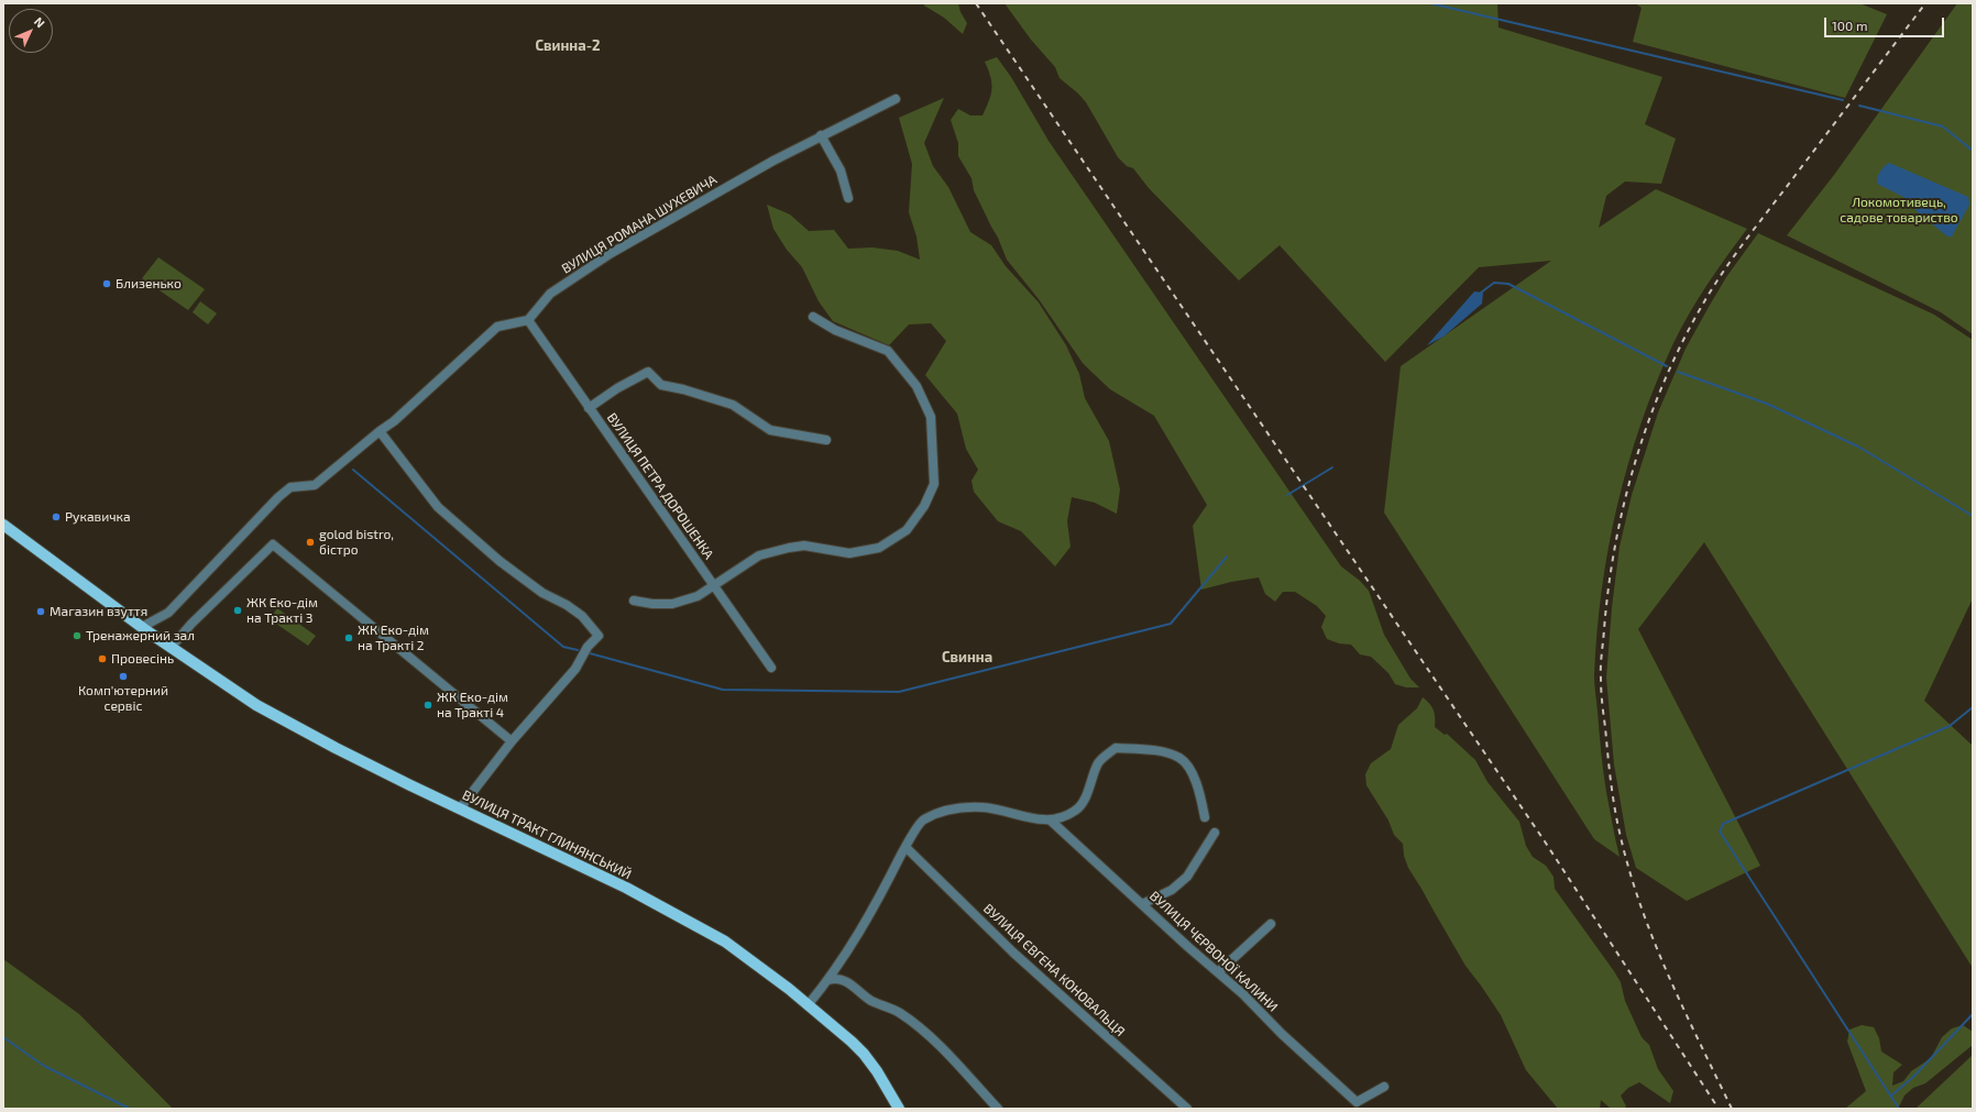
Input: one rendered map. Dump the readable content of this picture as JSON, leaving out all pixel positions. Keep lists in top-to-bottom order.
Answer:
{
  "streets": {
    "main road": ["ВУЛИЦЯ ТРАКТ ГЛИНЯНСЬКИЙ"],
    "street": [
      "ВУЛИЦЯ РОМАНА ШУХЕВИЧА",
      "ВУЛИЦЯ ПЕТРА ДОРОШЕНКА",
      "ВУЛИЦЯ ЧЕРВОНОЇ КАЛИНИ",
      "ВУЛИЦЯ ЄВГЕНА КОНОВАЛЬЦЯ"
    ]
  },
  "crossings": [
    ["ВУЛИЦЯ РОМАНА ШУХЕВИЧА", "ВУЛИЦЯ ПЕТРА ДОРОШЕНКА"]
  ],
  "districts": ["Свинна-2", "Свинна"],
  "parks": ["Локомотивець, садове товариство"],
  "places": [
    "Близенько",
    "Рукавичка",
    "golod bistro, бістро",
    "ЖК Еко-дім на Тракті 3",
    "Магазин взуття",
    "Тренажерний зал",
    "ЖК Еко-дім на Тракті 2",
    "Провесінь",
    "Комп'ютерний сервіс",
    "ЖК Еко-дім на Тракті 4"
  ],
  "scale_bar": "100 m",
  "north": "top right"
}
